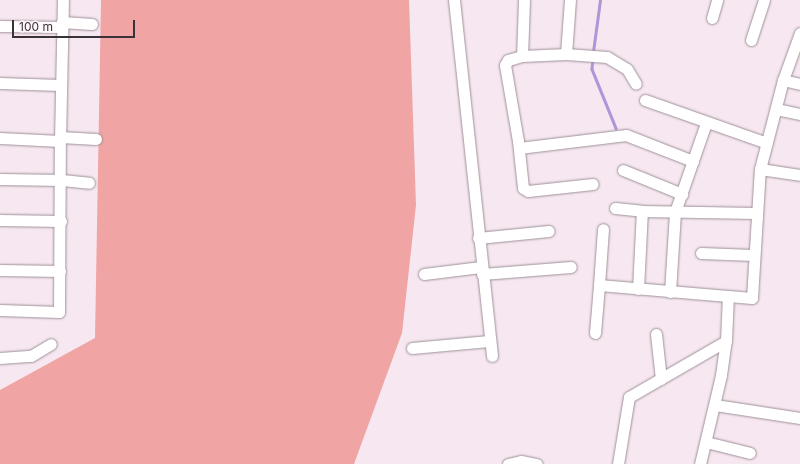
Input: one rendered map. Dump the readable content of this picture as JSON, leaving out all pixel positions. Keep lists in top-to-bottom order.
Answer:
{
  "scale_bar": "100 m"
}
